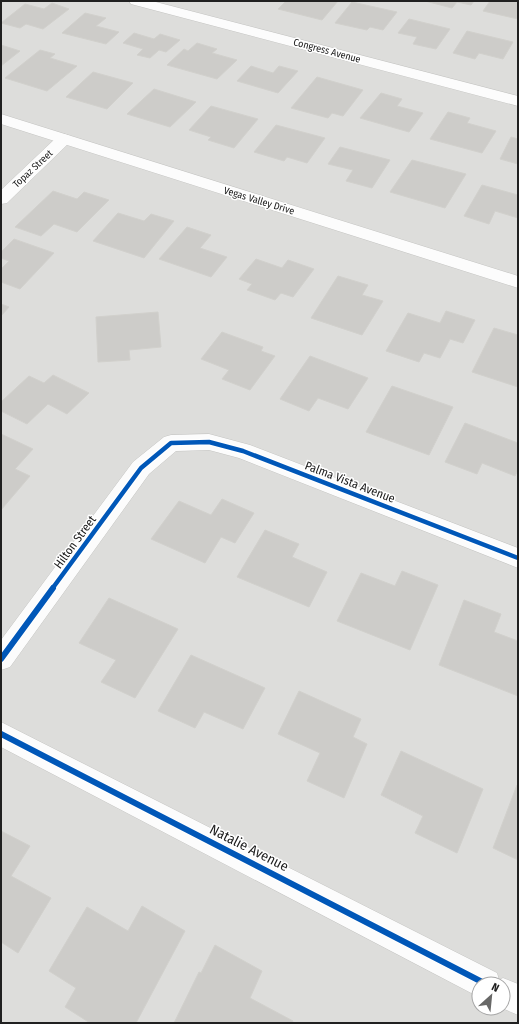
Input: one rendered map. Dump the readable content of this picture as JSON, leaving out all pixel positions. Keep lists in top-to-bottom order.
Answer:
{
  "streets": {
    "street": [
      "Congress Avenue",
      "Topaz Street",
      "Vegas Valley Drive",
      "Palma Vista Avenue",
      "Hilton Street",
      "Natalie Avenue"
    ]
  },
  "crossings": [
    ["Topaz Street", "Vegas Valley Drive"],
    ["Palma Vista Avenue", "Hilton Street"]
  ],
  "north": "top right"
}
